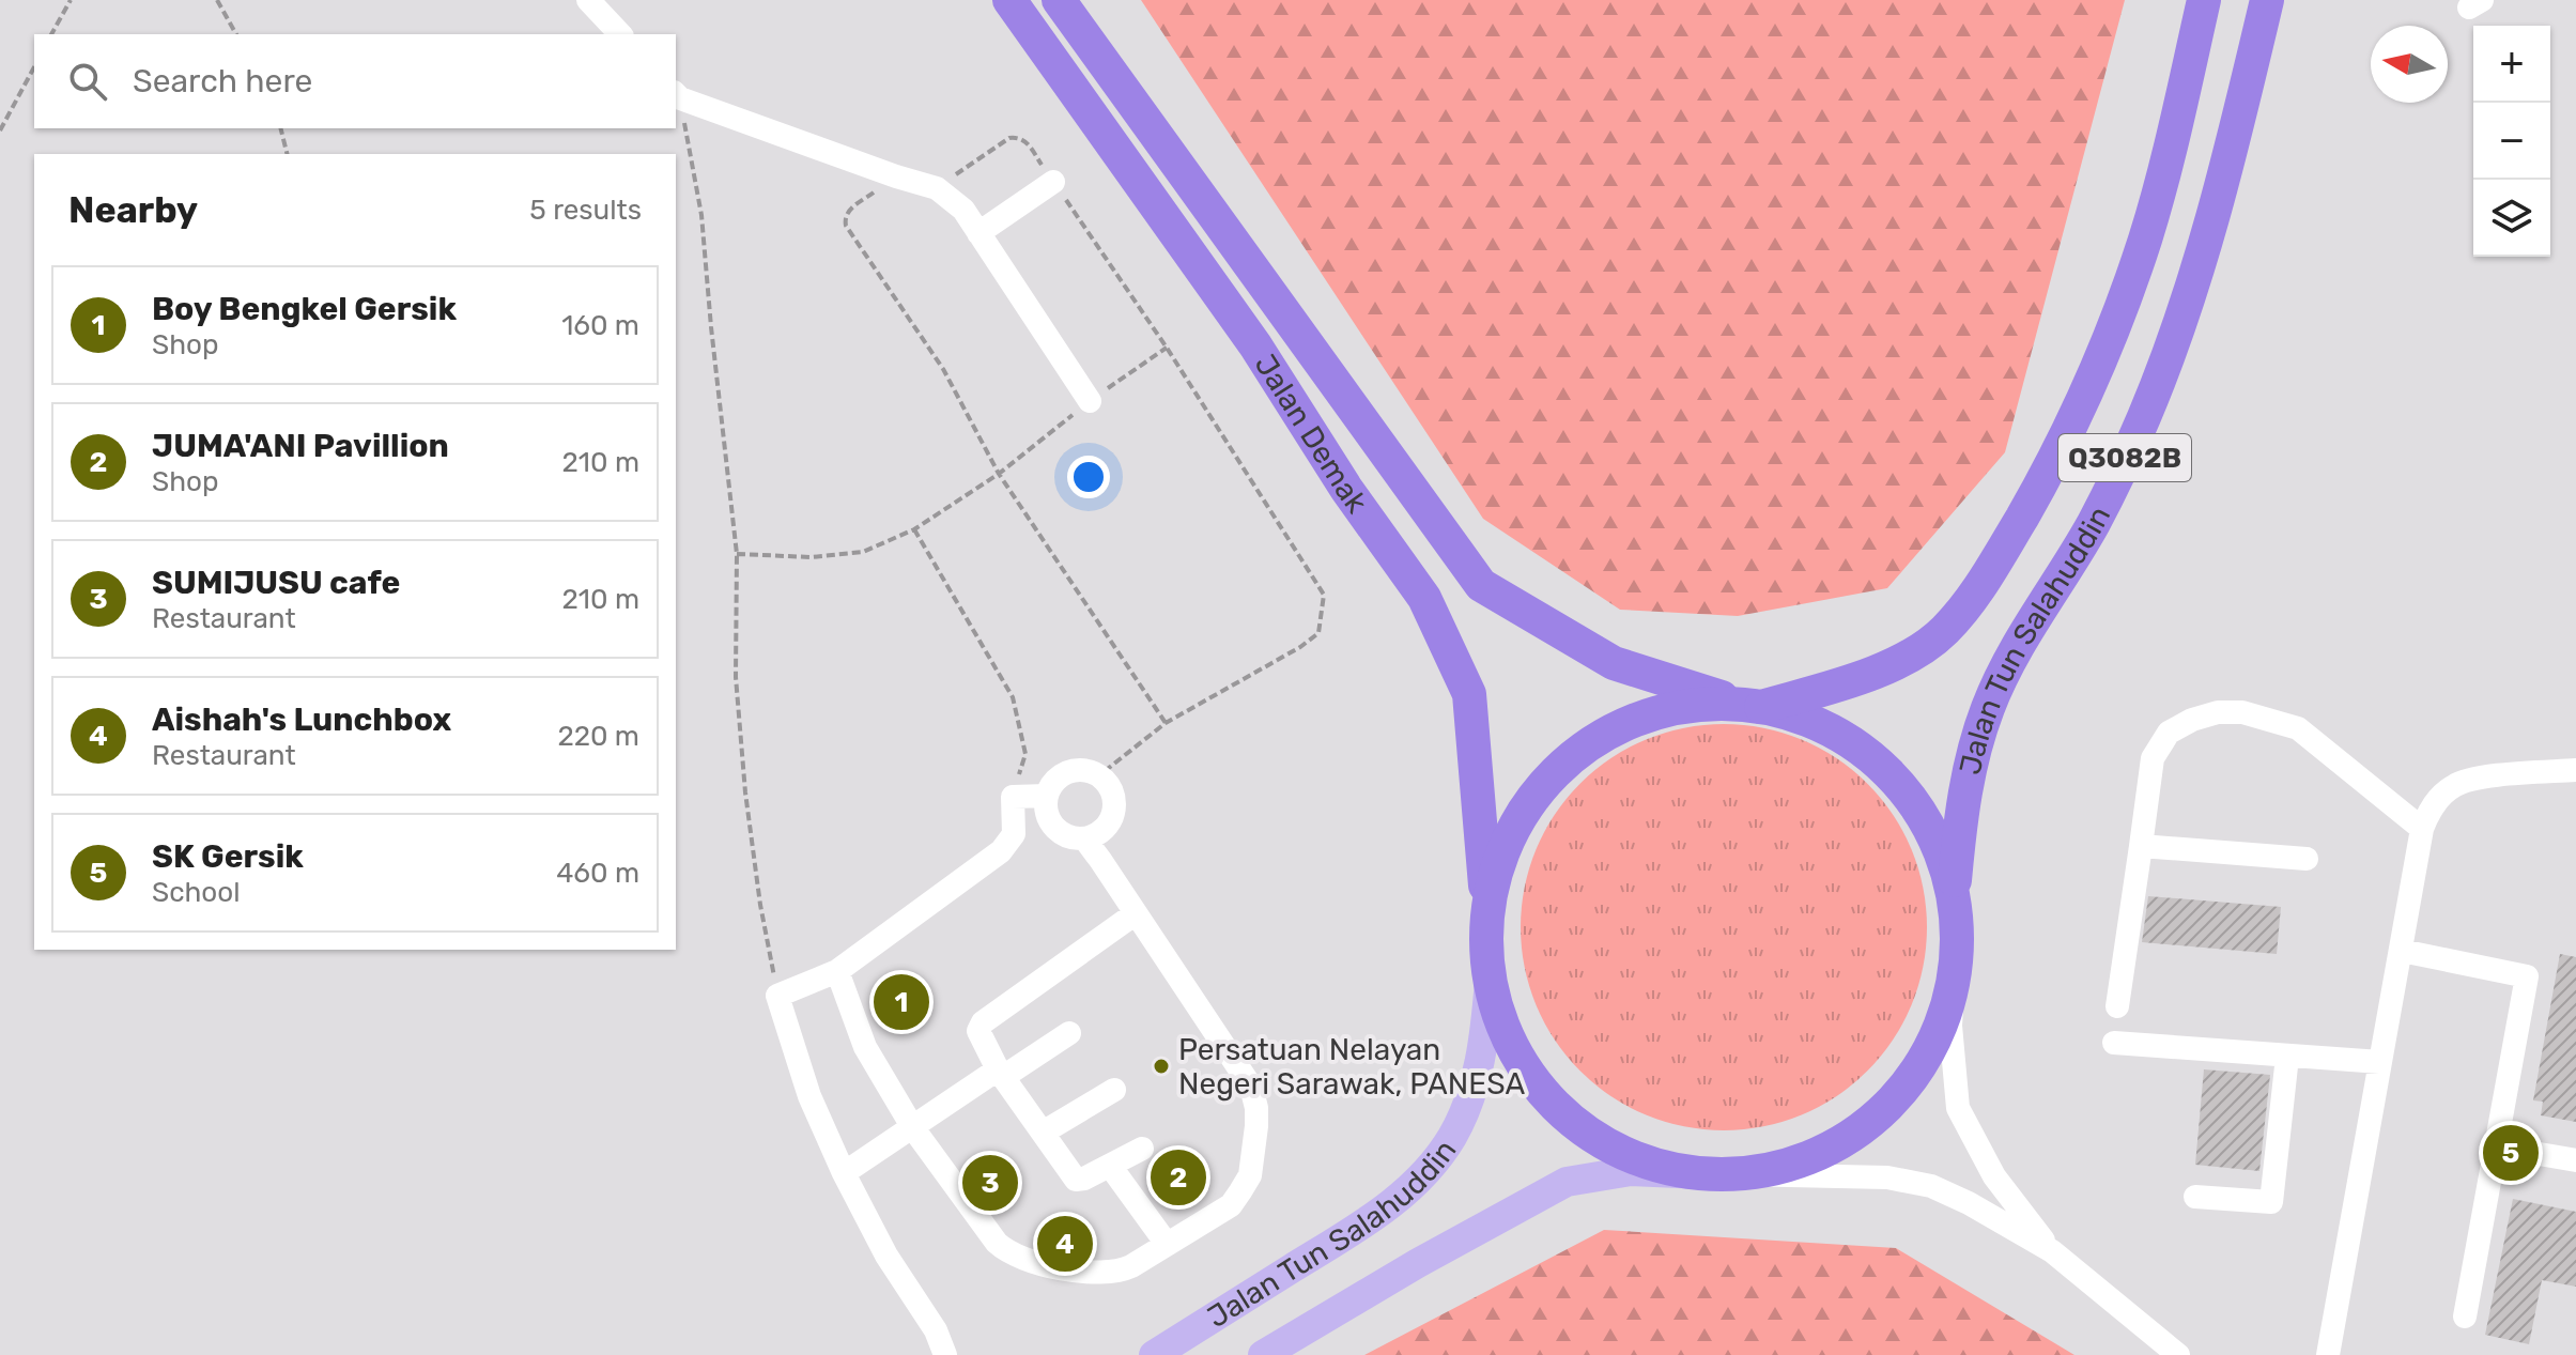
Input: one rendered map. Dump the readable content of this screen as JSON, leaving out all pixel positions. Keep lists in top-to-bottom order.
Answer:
{
  "streets": {
    "highway": ["Jalan Demak", "Q3082B", "Jalan Tun Salahuddin"]
  },
  "places": ["Persatuan Nelayan Negeri Sarawak, PANESA"],
  "north": "left",
  "page": {
    "map_buttons": ["+", "−"],
    "search": "Search here",
    "heading": ["Nearby", "5 results"],
    "list": [
      {
        "mark": "1",
        "name": "Boy Bengkel Gersik",
        "note": "Shop",
        "value": "160 m"
      },
      {
        "mark": "2",
        "name": "JUMA'ANI Pavillion",
        "note": "Shop",
        "value": "210 m"
      },
      {
        "mark": "3",
        "name": "SUMIJUSU cafe",
        "note": "Restaurant",
        "value": "210 m"
      },
      {
        "mark": "4",
        "name": "Aishah's Lunchbox",
        "note": "Restaurant",
        "value": "220 m"
      },
      {
        "mark": "5",
        "name": "SK Gersik",
        "note": "School",
        "value": "460 m"
      }
    ],
    "pins": [
      "1",
      "5",
      "2",
      "3",
      "4"
    ]
  }
}
